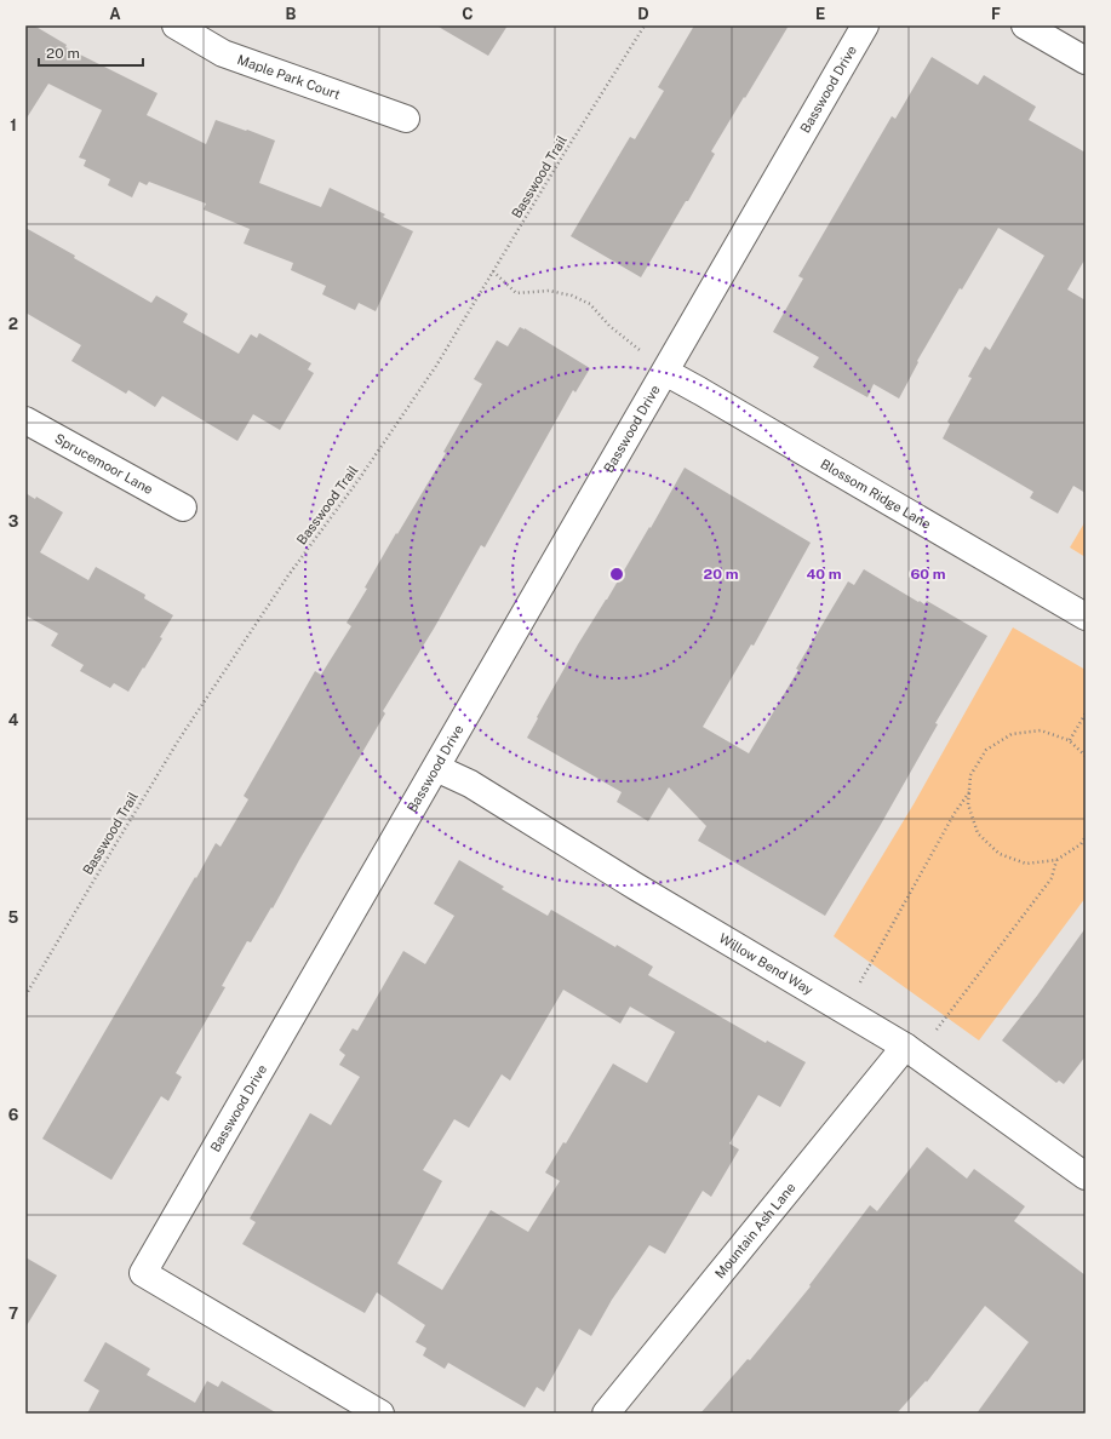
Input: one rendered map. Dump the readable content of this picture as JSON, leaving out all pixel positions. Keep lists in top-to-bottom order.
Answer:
{
  "streets": {
    "street": [
      "Maple Park Court",
      "Basswood Drive",
      "Sprucemoor Lane",
      "Blossom Ridge Lane",
      "Willow Bend Way",
      "Mountain Ash Lane"
    ],
    "path": ["Basswood Trail"]
  },
  "crossings": [
    ["Basswood Drive", "Blossom Ridge Lane"],
    ["Basswood Drive", "Willow Bend Way"],
    ["Willow Bend Way", "Mountain Ash Lane"]
  ],
  "scale_bar": "20 m",
  "grid": {
    "columns": [
      "A",
      "B",
      "C",
      "D",
      "E",
      "F"
    ],
    "rows": [
      "1",
      "2",
      "3",
      "4",
      "5",
      "6",
      "7"
    ]
  },
  "rings": ["20 m", "40 m", "60 m"]
}
